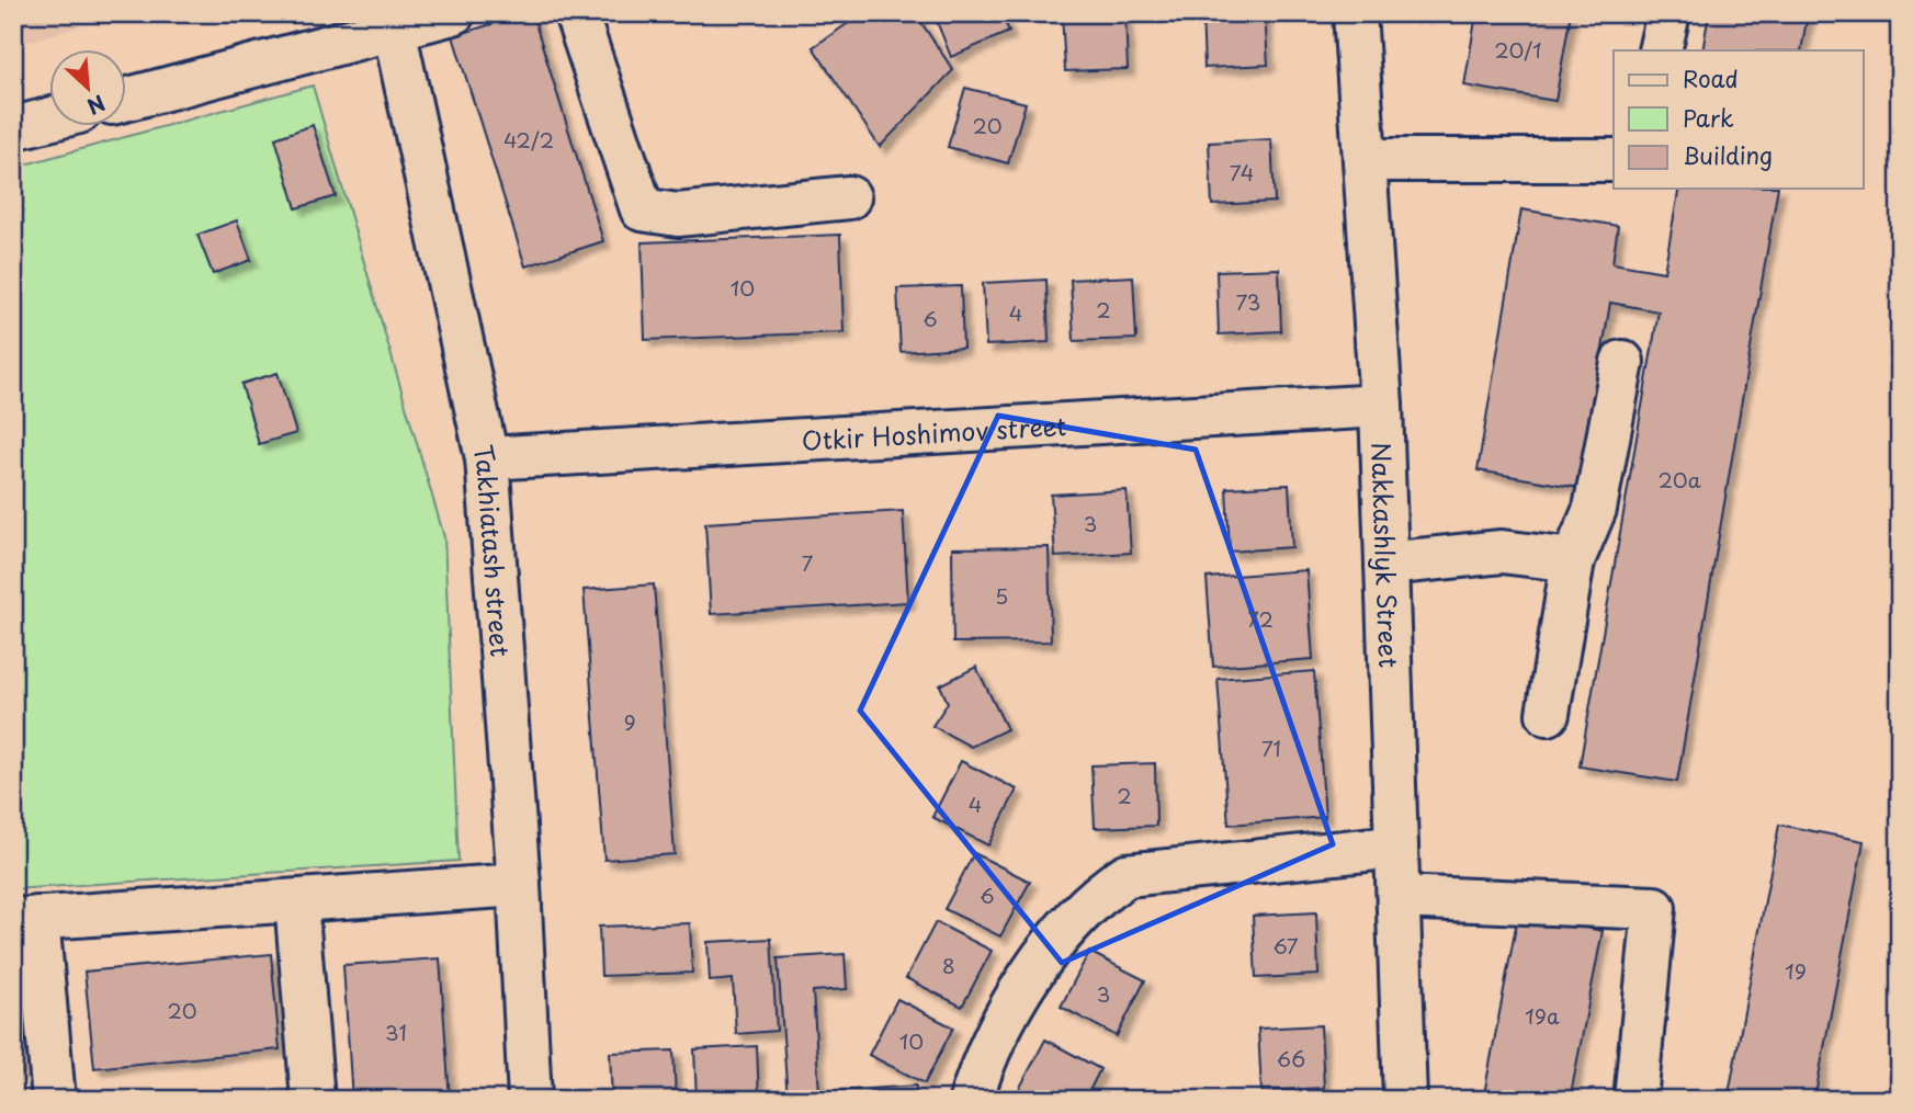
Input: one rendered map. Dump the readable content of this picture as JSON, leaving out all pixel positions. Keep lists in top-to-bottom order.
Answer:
{
  "streets": {
    "street": ["Otkir Hoshimov street", "Takhiatash street", "Nakkashlyk Street"]
  },
  "crossings": [
    ["Otkir Hoshimov street", "Takhiatash street"],
    ["Otkir Hoshimov street", "Nakkashlyk Street"]
  ],
  "house_numbers": [
    "20/1",
    "20",
    "42/2",
    "74",
    "10",
    "73",
    "2",
    "4",
    "6",
    "20a",
    "3",
    "7",
    "5",
    "72",
    "9",
    "71",
    "2",
    "4",
    "6",
    "67",
    "8",
    "19",
    "3",
    "20",
    "19a",
    "31",
    "10",
    "66"
  ],
  "legend": ["Road", "Park", "Building"],
  "north": "bottom right"
}
